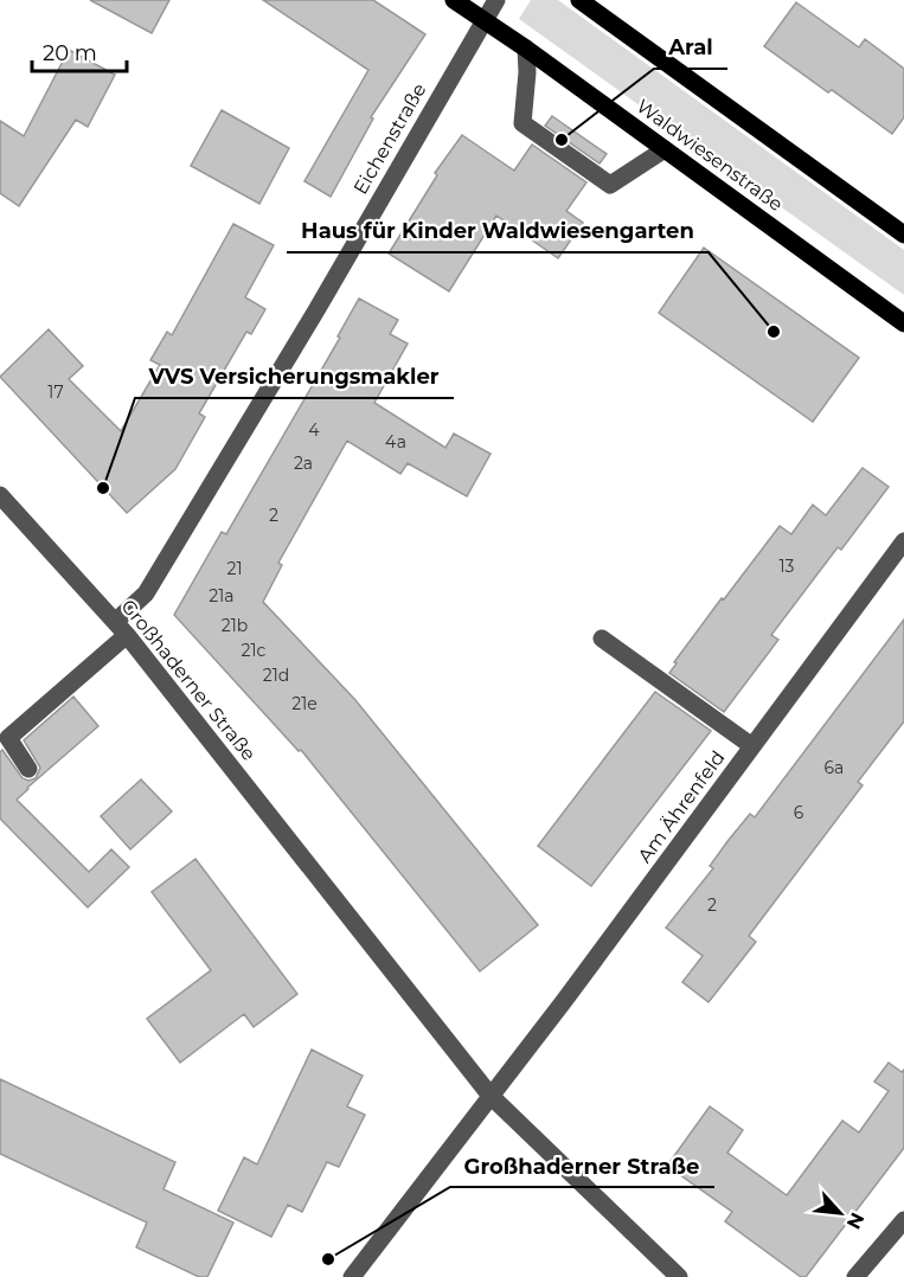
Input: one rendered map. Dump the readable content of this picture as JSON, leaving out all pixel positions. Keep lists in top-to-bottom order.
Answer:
{
  "streets": {
    "main road": ["Waldwiesenstraße"],
    "street": ["Eichenstraße", "Großhaderner Straße", "Am Ährenfeld"]
  },
  "crossings": [
    ["Eichenstraße", "Waldwiesenstraße"],
    ["Eichenstraße", "Großhaderner Straße"],
    ["Großhaderner Straße", "Am Ährenfeld"]
  ],
  "places": [
    "Aral",
    "Haus für Kinder Waldwiesengarten",
    "VVS Versicherungsmakler",
    "Großhaderner Straße"
  ],
  "house_numbers": [
    "17",
    "4",
    "4a",
    "2a",
    "2",
    "13",
    "21",
    "21a",
    "21b",
    "21c",
    "21d",
    "21e",
    "6a",
    "6",
    "2"
  ],
  "scale_bar": "20 m",
  "north": "bottom right"
}
